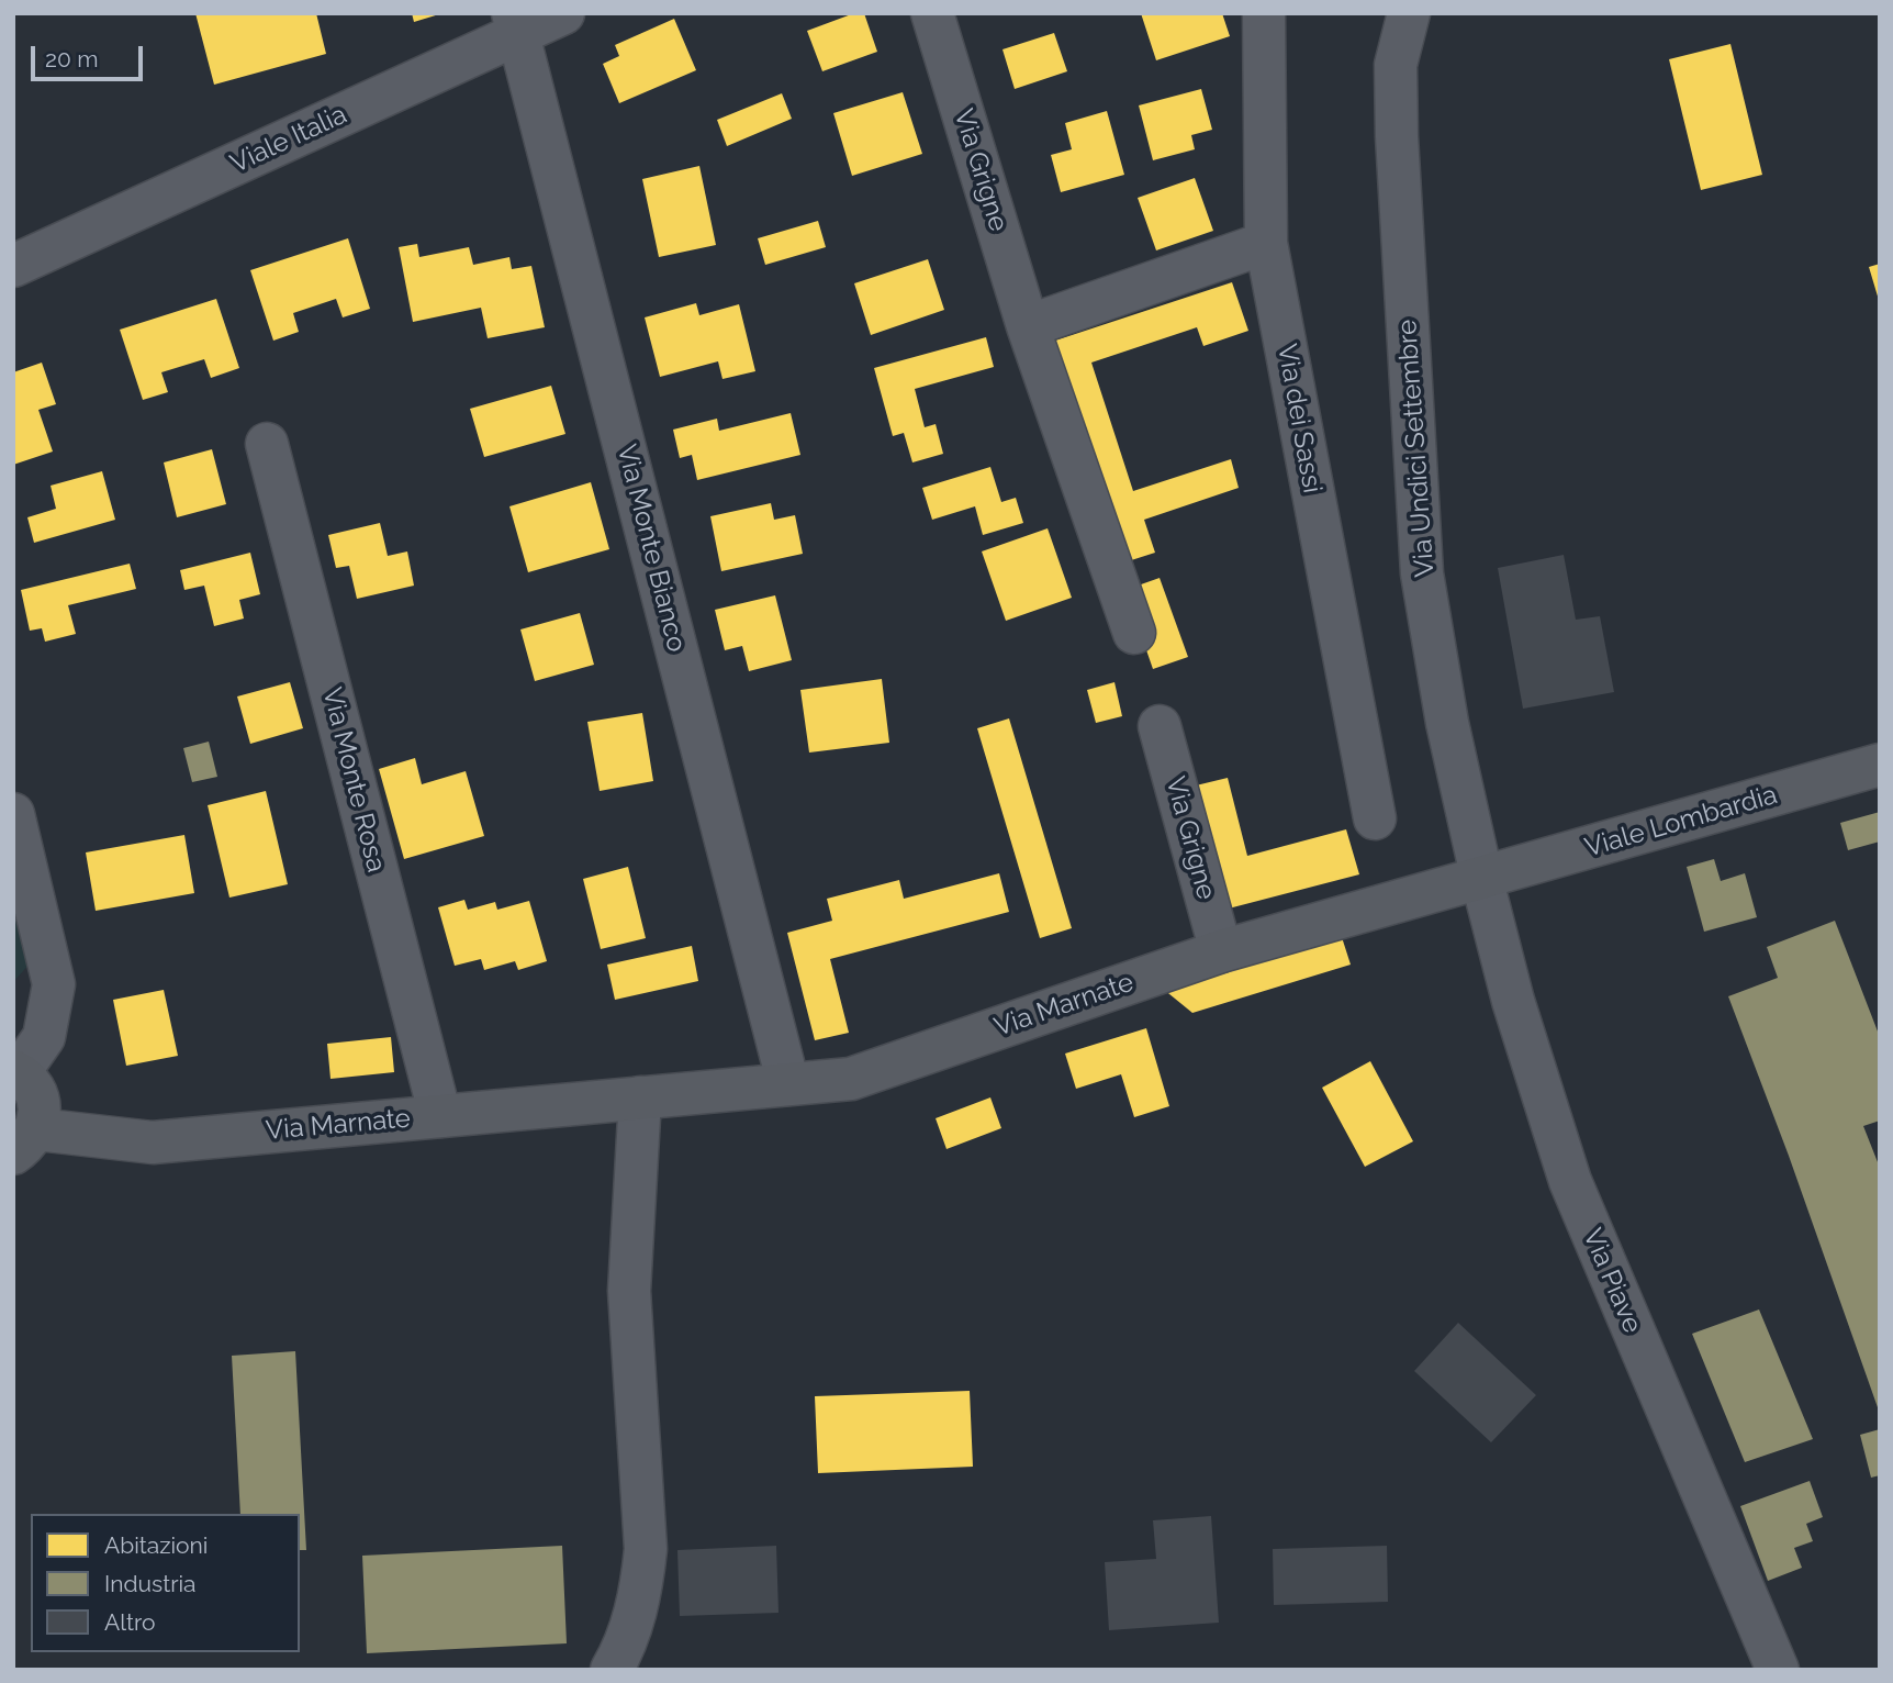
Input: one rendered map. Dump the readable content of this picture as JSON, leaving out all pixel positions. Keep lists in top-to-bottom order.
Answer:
{
  "streets": {
    "street": [
      "Viale Italia",
      "Via Grigne",
      "Via dei Sassi",
      "Via Undici Settembre",
      "Via Monte Bianco",
      "Via Monte Rosa",
      "Viale Lombardia",
      "Via Marnate",
      "Via Piave"
    ]
  },
  "crossings": [
    ["Viale Italia", "Via Monte Bianco"],
    ["Via Grigne", "Via Marnate"],
    ["Via Undici Settembre", "Viale Lombardia"],
    ["Via Undici Settembre", "Via Marnate"],
    ["Via Undici Settembre", "Via Piave"],
    ["Via Monte Bianco", "Via Marnate"],
    ["Via Monte Rosa", "Via Marnate"],
    ["Viale Lombardia", "Via Marnate"],
    ["Viale Lombardia", "Via Piave"],
    ["Via Marnate", "Via Piave"]
  ],
  "legend": ["Abitazioni", "Industria", "Altro"],
  "scale_bar": "20 m"
}
